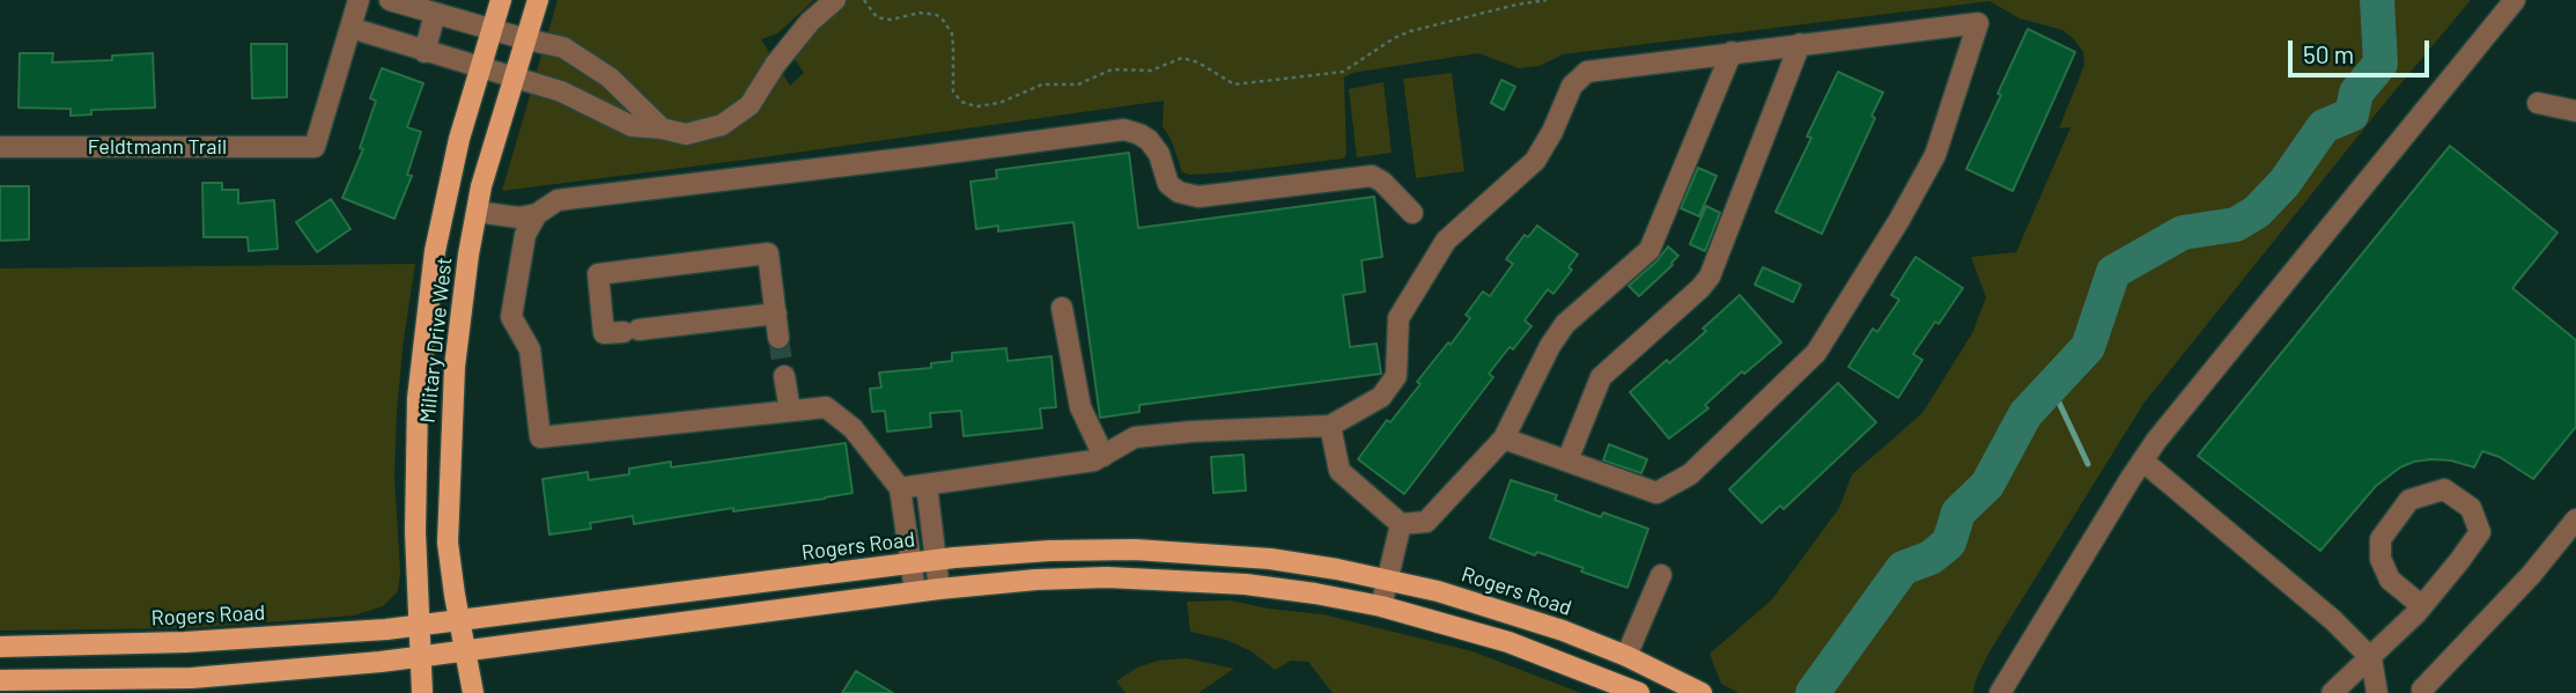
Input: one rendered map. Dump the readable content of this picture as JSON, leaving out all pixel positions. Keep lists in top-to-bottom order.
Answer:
{
  "streets": {
    "main road": ["Military Drive West", "Rogers Road"],
    "street": ["Feldtmann Trail"]
  },
  "crossings": [
    ["Military Drive West", "Rogers Road"]
  ],
  "scale_bar": "50 m"
}
